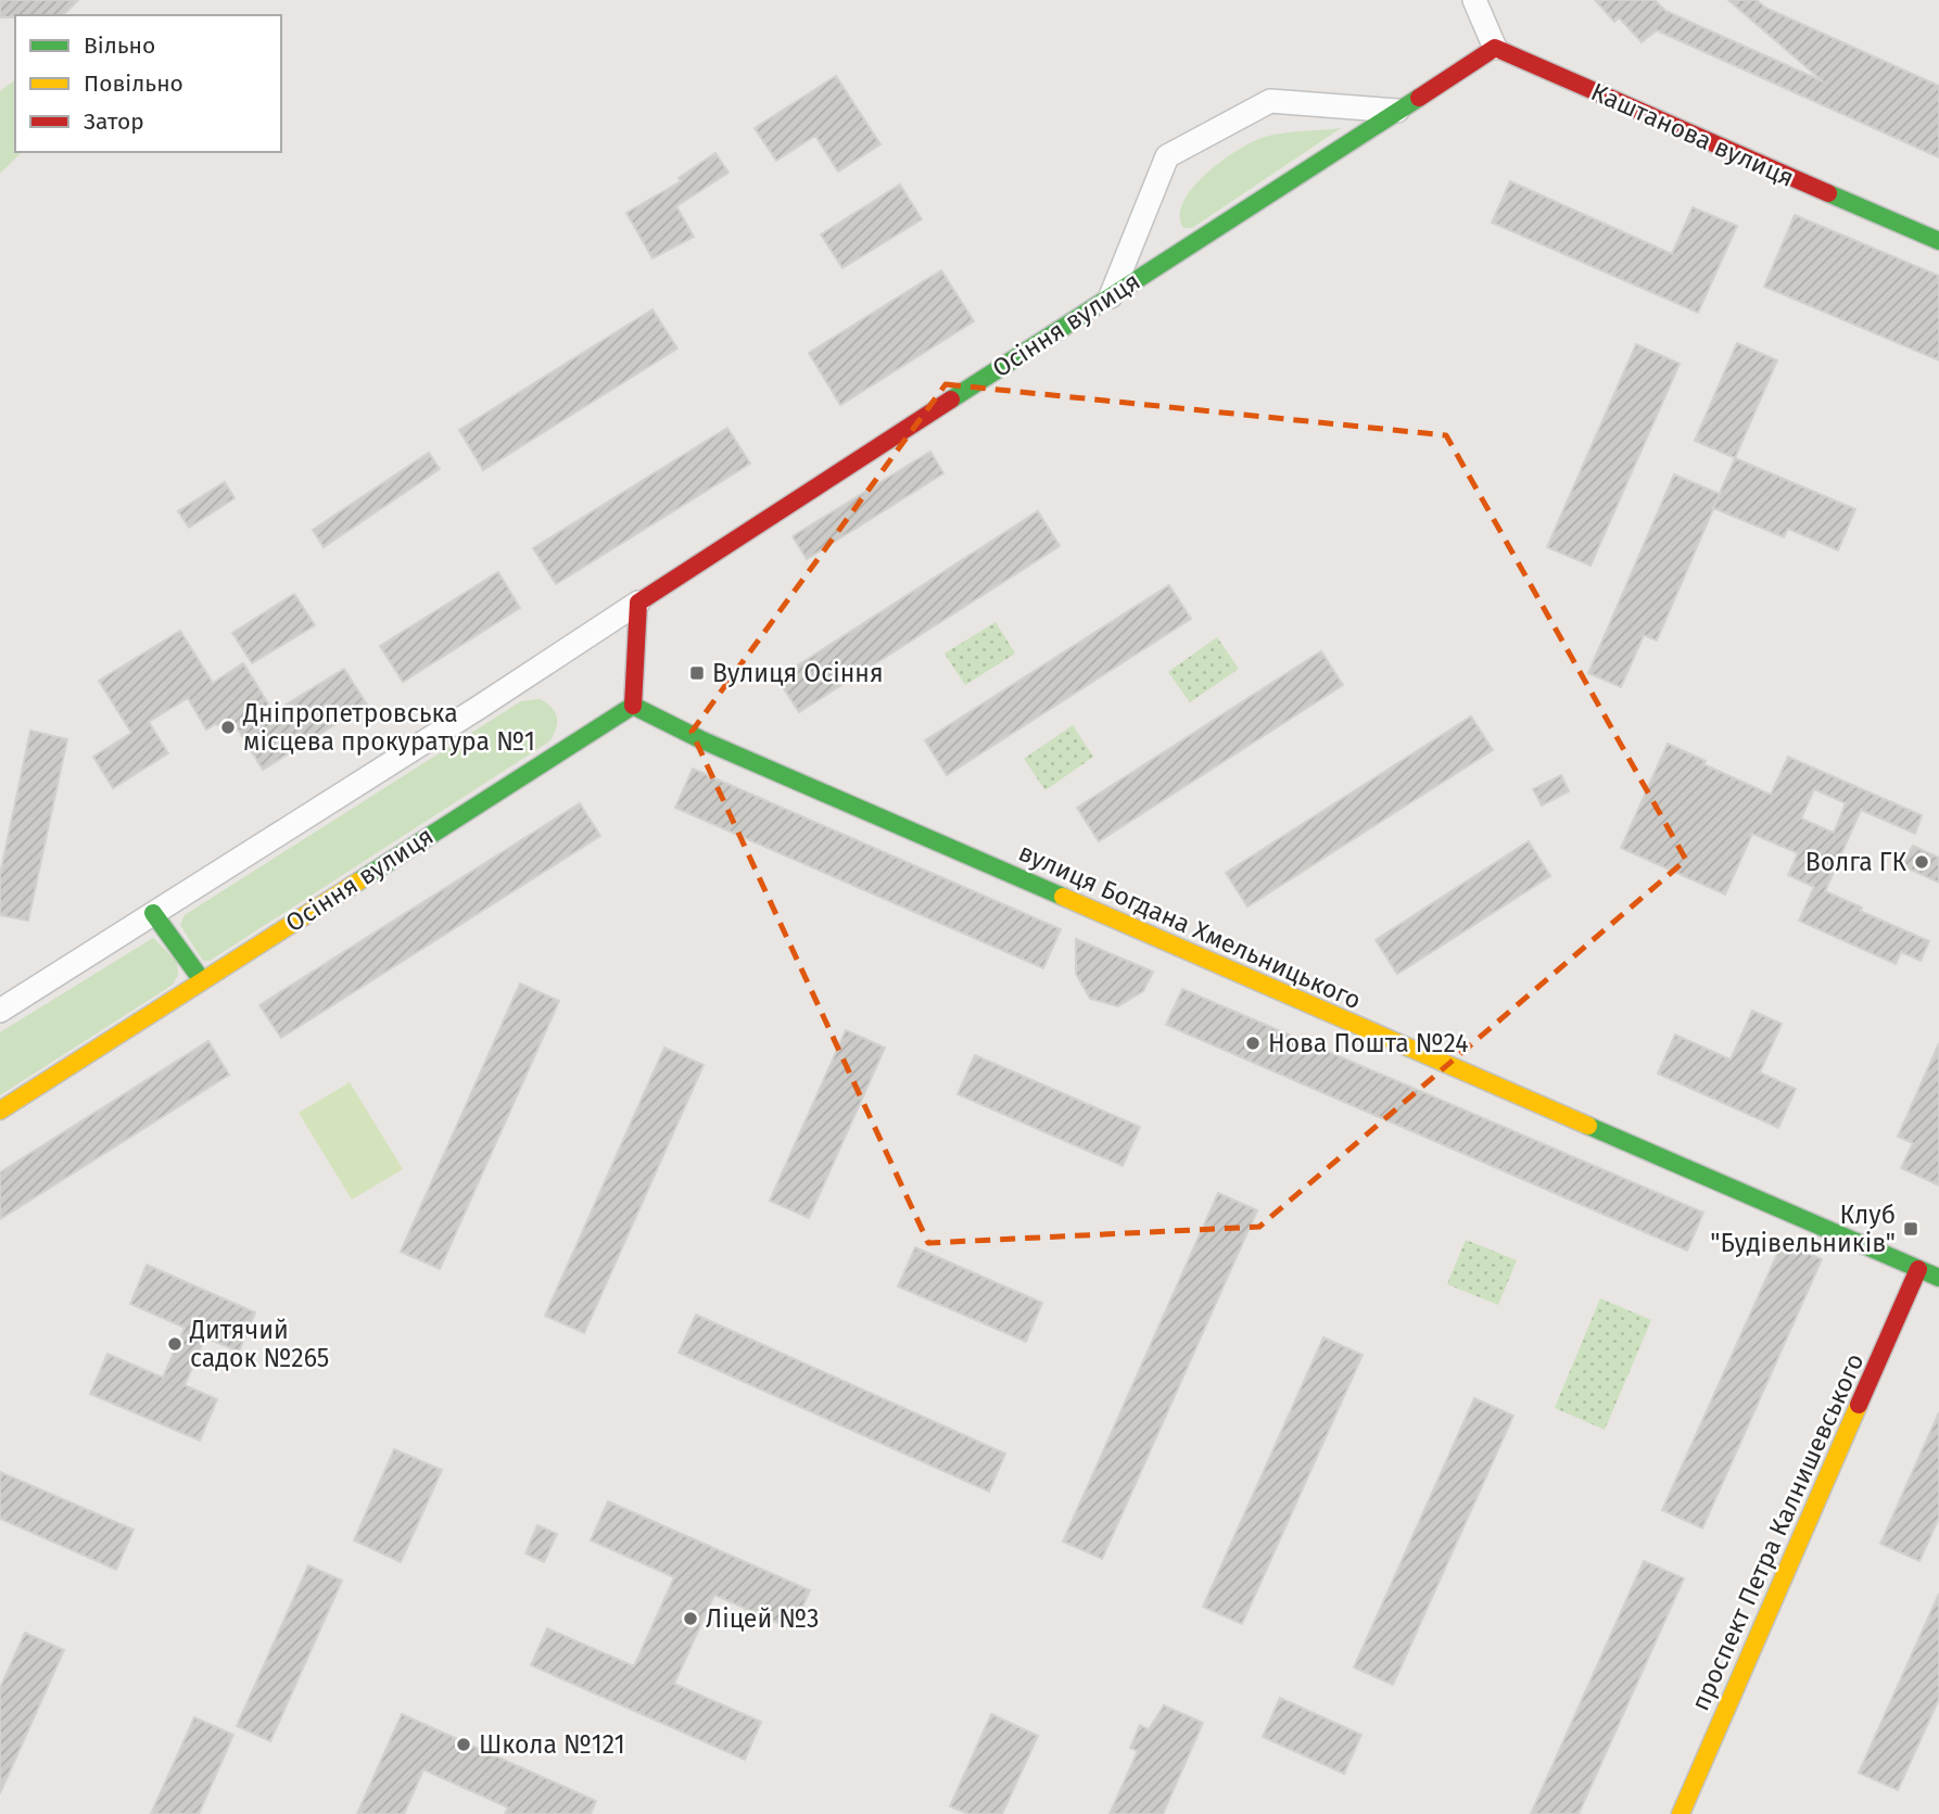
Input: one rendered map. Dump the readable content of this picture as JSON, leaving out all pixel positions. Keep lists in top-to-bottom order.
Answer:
{
  "streets": {
    "street": [
      "Каштанова вулиця",
      "Осіння вулиця",
      "вулиця Богдана Хмельницького",
      "проспект Петра Калнишевського"
    ]
  },
  "crossings": [
    ["Каштанова вулиця", "Осіння вулиця"],
    ["Осіння вулиця", "вулиця Богдана Хмельницького"],
    ["вулиця Богдана Хмельницького", "проспект Петра Калнишевського"]
  ],
  "places": {
    "transit": ["Вулиця Осіння", "Клуб \"Будівельників\""],
    "other": [
      "Дніпропетровська місцева прокуратура №1",
      "Волга ГК",
      "Нова Пошта №24",
      "Дитячий садок №265",
      "Ліцей №3",
      "Школа №121"
    ]
  },
  "legend": ["Вільно", "Повільно", "Затор"]
}
